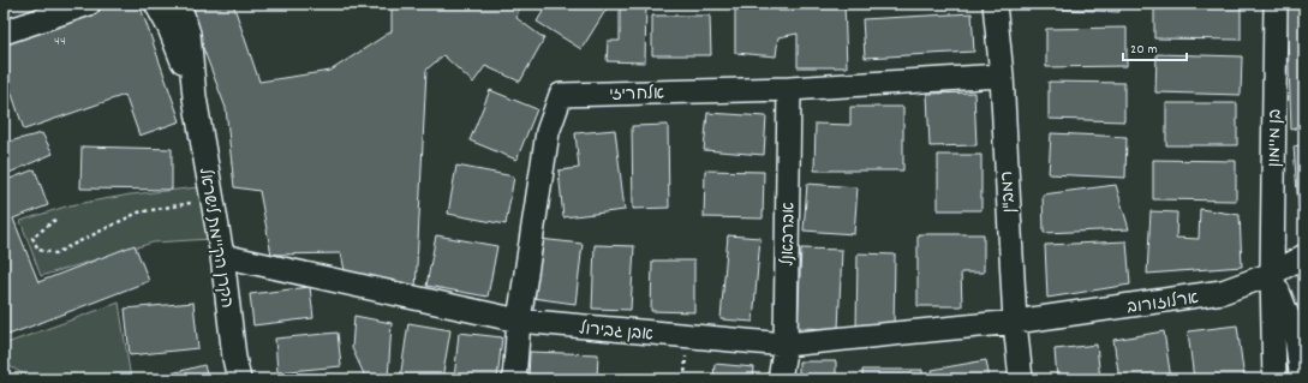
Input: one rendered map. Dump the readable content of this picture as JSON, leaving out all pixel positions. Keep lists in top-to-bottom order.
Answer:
{
  "streets": {
    "street": [
      "אלחריזי",
      "בן מיימון",
      "רמב\"ן",
      "אברבאנל",
      "הקרן הקיימת לישראל",
      "ארלוזורוב",
      "אבן גבירול"
    ]
  },
  "crossings": [
    ["אלחריזי", "רמב\"ן"],
    ["אלחריזי", "אברבאנל"],
    ["אלחריזי", "אבן גבירול"],
    ["בן מיימון", "ארלוזורוב"],
    ["רמב\"ן", "ארלוזורוב"],
    ["רמב\"ן", "אבן גבירול"],
    ["אברבאנל", "אבן גבירול"],
    ["הקרן הקיימת לישראל", "אבן גבירול"],
    ["ארלוזורוב", "אבן גבירול"]
  ],
  "house_numbers": ["44"],
  "scale_bar": "20 m"
}
